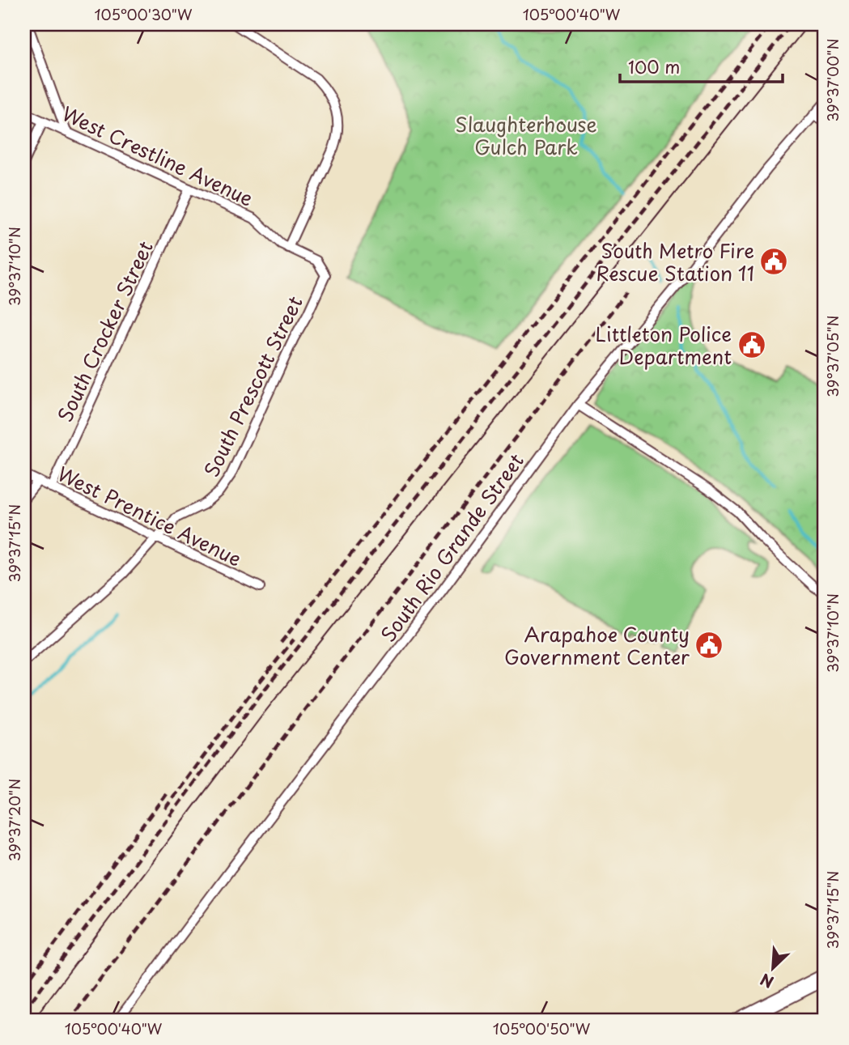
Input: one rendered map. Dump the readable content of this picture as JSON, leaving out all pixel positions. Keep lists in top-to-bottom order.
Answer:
{
  "streets": {
    "street": [
      "West Crestline Avenue",
      "South Crocker Street",
      "South Prescott Street",
      "West Prentice Avenue",
      "South Rio Grande Street"
    ]
  },
  "crossings": [
    ["West Crestline Avenue", "South Crocker Street"],
    ["West Crestline Avenue", "South Prescott Street"],
    ["South Crocker Street", "West Prentice Avenue"],
    ["South Prescott Street", "West Prentice Avenue"]
  ],
  "parks": ["Slaughterhouse Gulch Park"],
  "places": {
    "public building": ["South Metro Fire Rescue Station 11", "Littleton Police Department", "Arapahoe County Government Center"]
  },
  "scale_bar": "100 m",
  "north": "bottom left",
  "coordinates": [
    "105°00'30\"W",
    "105°00'40\"W",
    "39°37'00\"N",
    "39°37'10\"N",
    "39°37'05\"N",
    "39°37'15\"N",
    "39°37'20\"N",
    "105°00'50\"W"
  ]
}
